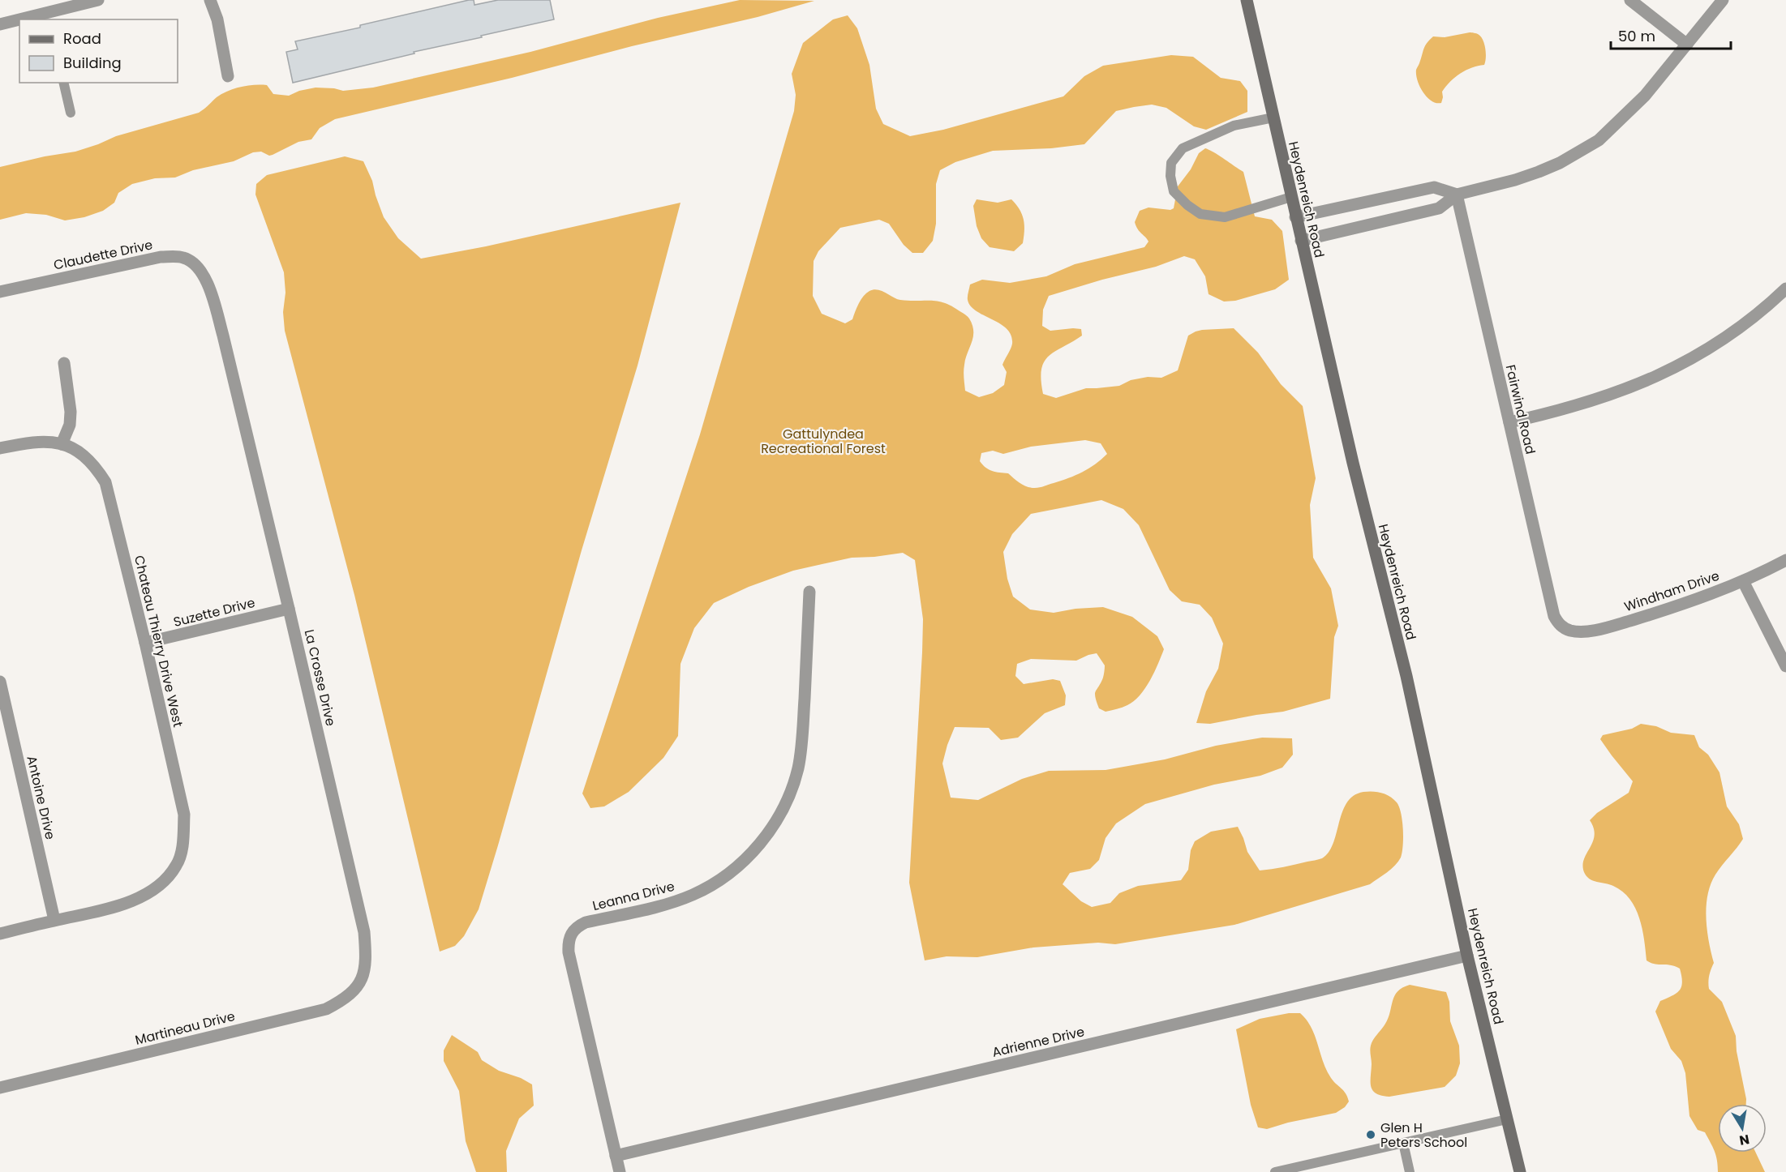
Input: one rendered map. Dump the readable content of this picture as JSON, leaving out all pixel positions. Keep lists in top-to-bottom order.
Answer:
{
  "streets": {
    "street": [
      "Heydenreich Road",
      "Claudette Drive",
      "Fairwind Road",
      "Windham Drive",
      "Suzette Drive",
      "Chateau Thierry Drive West",
      "La Crosse Drive",
      "Antoine Drive",
      "Leanna Drive",
      "Martineau Drive",
      "Adrienne Drive"
    ]
  },
  "crossings": [
    ["Heydenreich Road", "Adrienne Drive"],
    ["Claudette Drive", "La Crosse Drive"],
    ["Fairwind Road", "Windham Drive"],
    ["Suzette Drive", "Chateau Thierry Drive West"],
    ["Suzette Drive", "La Crosse Drive"],
    ["Chateau Thierry Drive West", "Antoine Drive"],
    ["La Crosse Drive", "Martineau Drive"],
    ["Leanna Drive", "Adrienne Drive"]
  ],
  "parks": ["Gattulyndea Recreational Forest"],
  "places": ["Glen H Peters School"],
  "legend": ["Road", "Building"],
  "scale_bar": "50 m",
  "north": "bottom"
}
